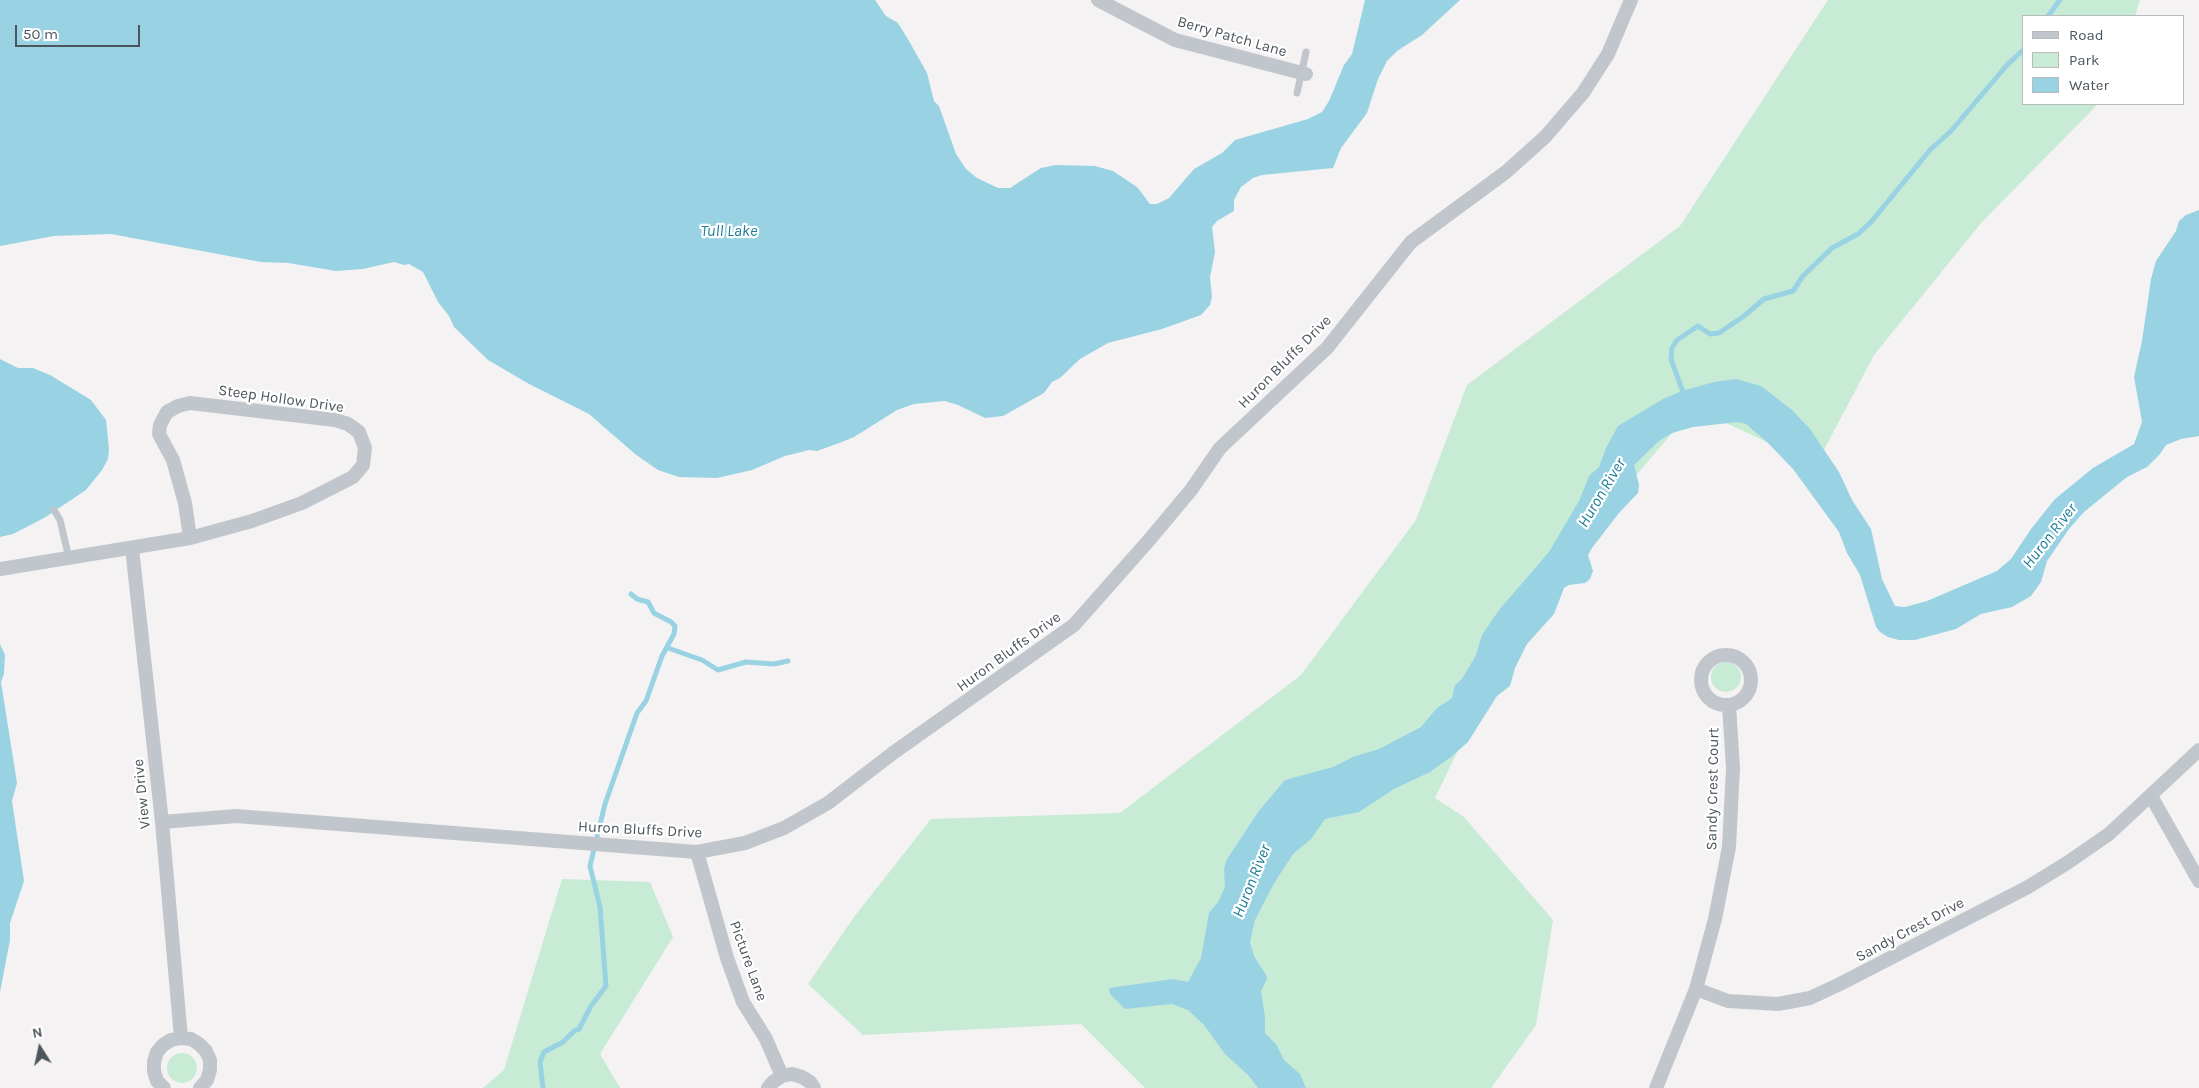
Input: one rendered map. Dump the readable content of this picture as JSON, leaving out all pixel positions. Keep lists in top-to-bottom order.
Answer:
{
  "streets": {
    "street": [
      "Berry Patch Lane",
      "Huron Bluffs Drive",
      "Steep Hollow Drive",
      "Sandy Crest Court",
      "View Drive",
      "Sandy Crest Drive",
      "Picture Lane"
    ]
  },
  "crossings": [
    ["Huron Bluffs Drive", "View Drive"],
    ["Huron Bluffs Drive", "Picture Lane"],
    ["Steep Hollow Drive", "View Drive"],
    ["Sandy Crest Court", "Sandy Crest Drive"]
  ],
  "water": ["Tull Lake", "Huron River"],
  "legend": ["Road", "Park", "Water"],
  "scale_bar": "50 m",
  "north": "top"
}
